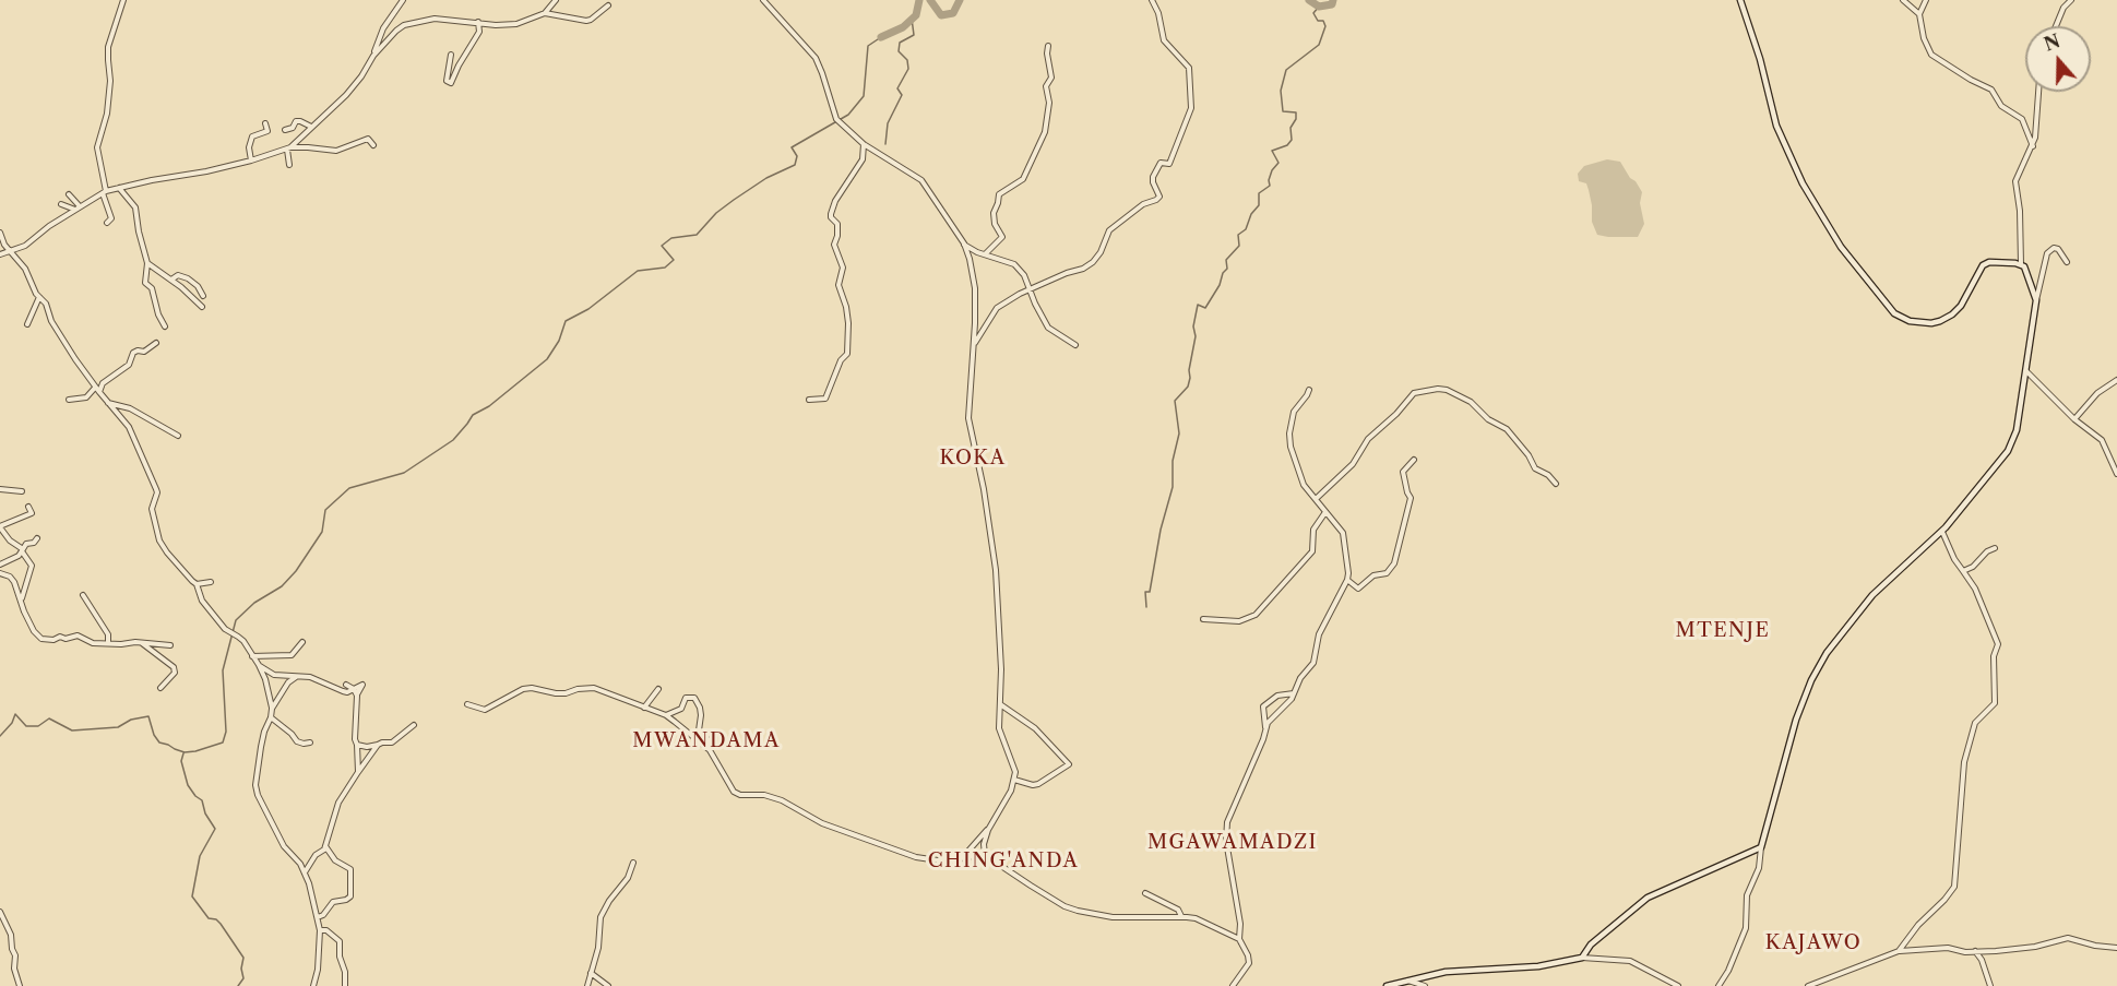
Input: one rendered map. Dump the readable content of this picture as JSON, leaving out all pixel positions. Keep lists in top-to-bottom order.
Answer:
{
  "districts": [
    "KOKA",
    "MTENJE",
    "MWANDAMA",
    "MGAWAMADZI",
    "CHING'ANDA",
    "KAJAWO"
  ],
  "north": "top"
}
